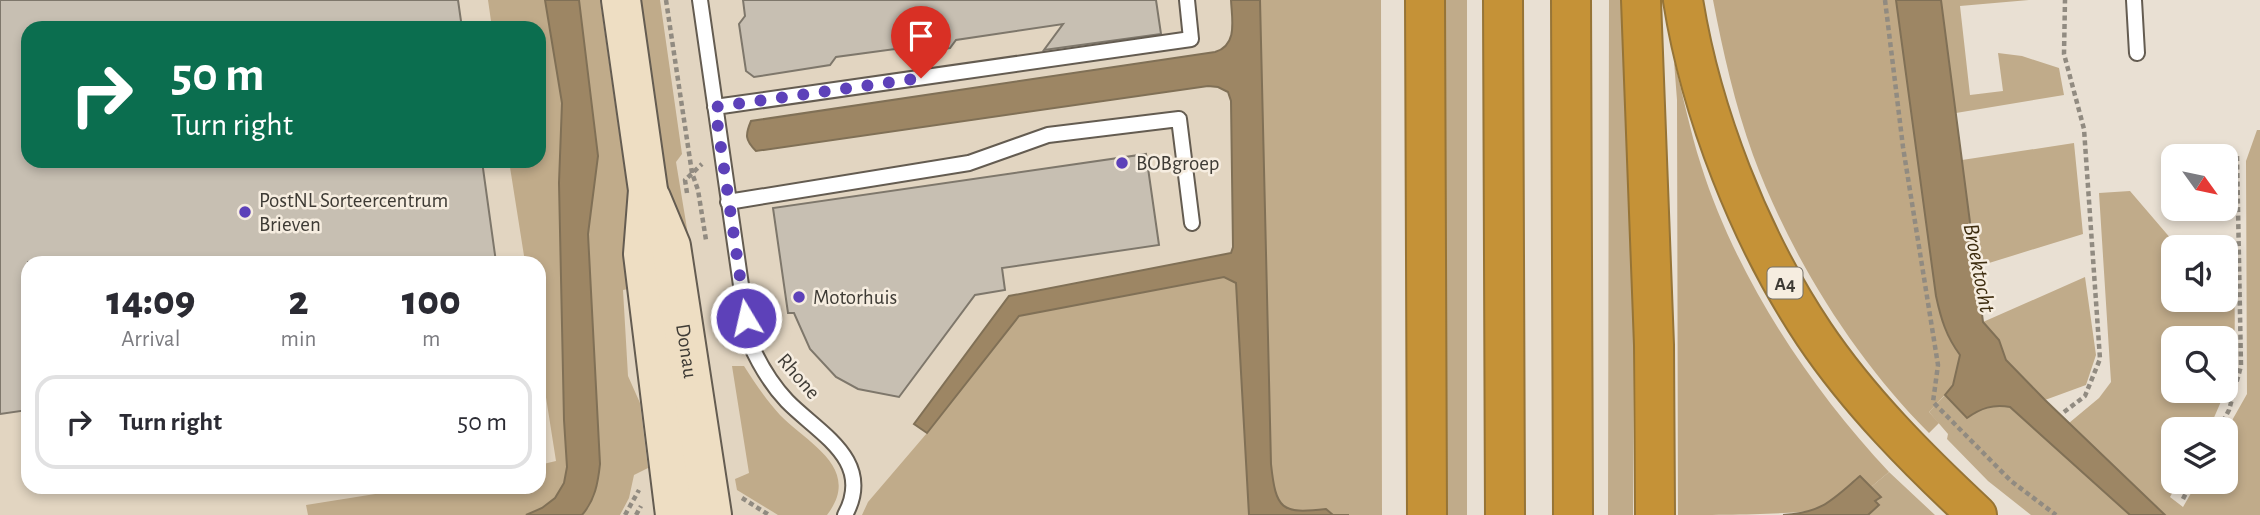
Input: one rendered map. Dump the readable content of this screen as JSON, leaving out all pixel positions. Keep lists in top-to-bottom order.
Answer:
{
  "streets": {
    "highway": ["A4"],
    "main road": ["Donau"],
    "lane": ["Rhone"]
  },
  "water": ["Broektocht"],
  "places": ["BOBgroep", "PostNL Sorteercentrum Brieven", "Motorhuis"],
  "north": "bottom right",
  "page": {
    "turn": ["50 m", "Turn right"],
    "eta": [
      "14:09",
      "Arrival",
      "2",
      "min",
      "100",
      "m"
    ],
    "list": [
      {
        "name": "Turn right",
        "value": "50 m"
      }
    ]
  }
}
